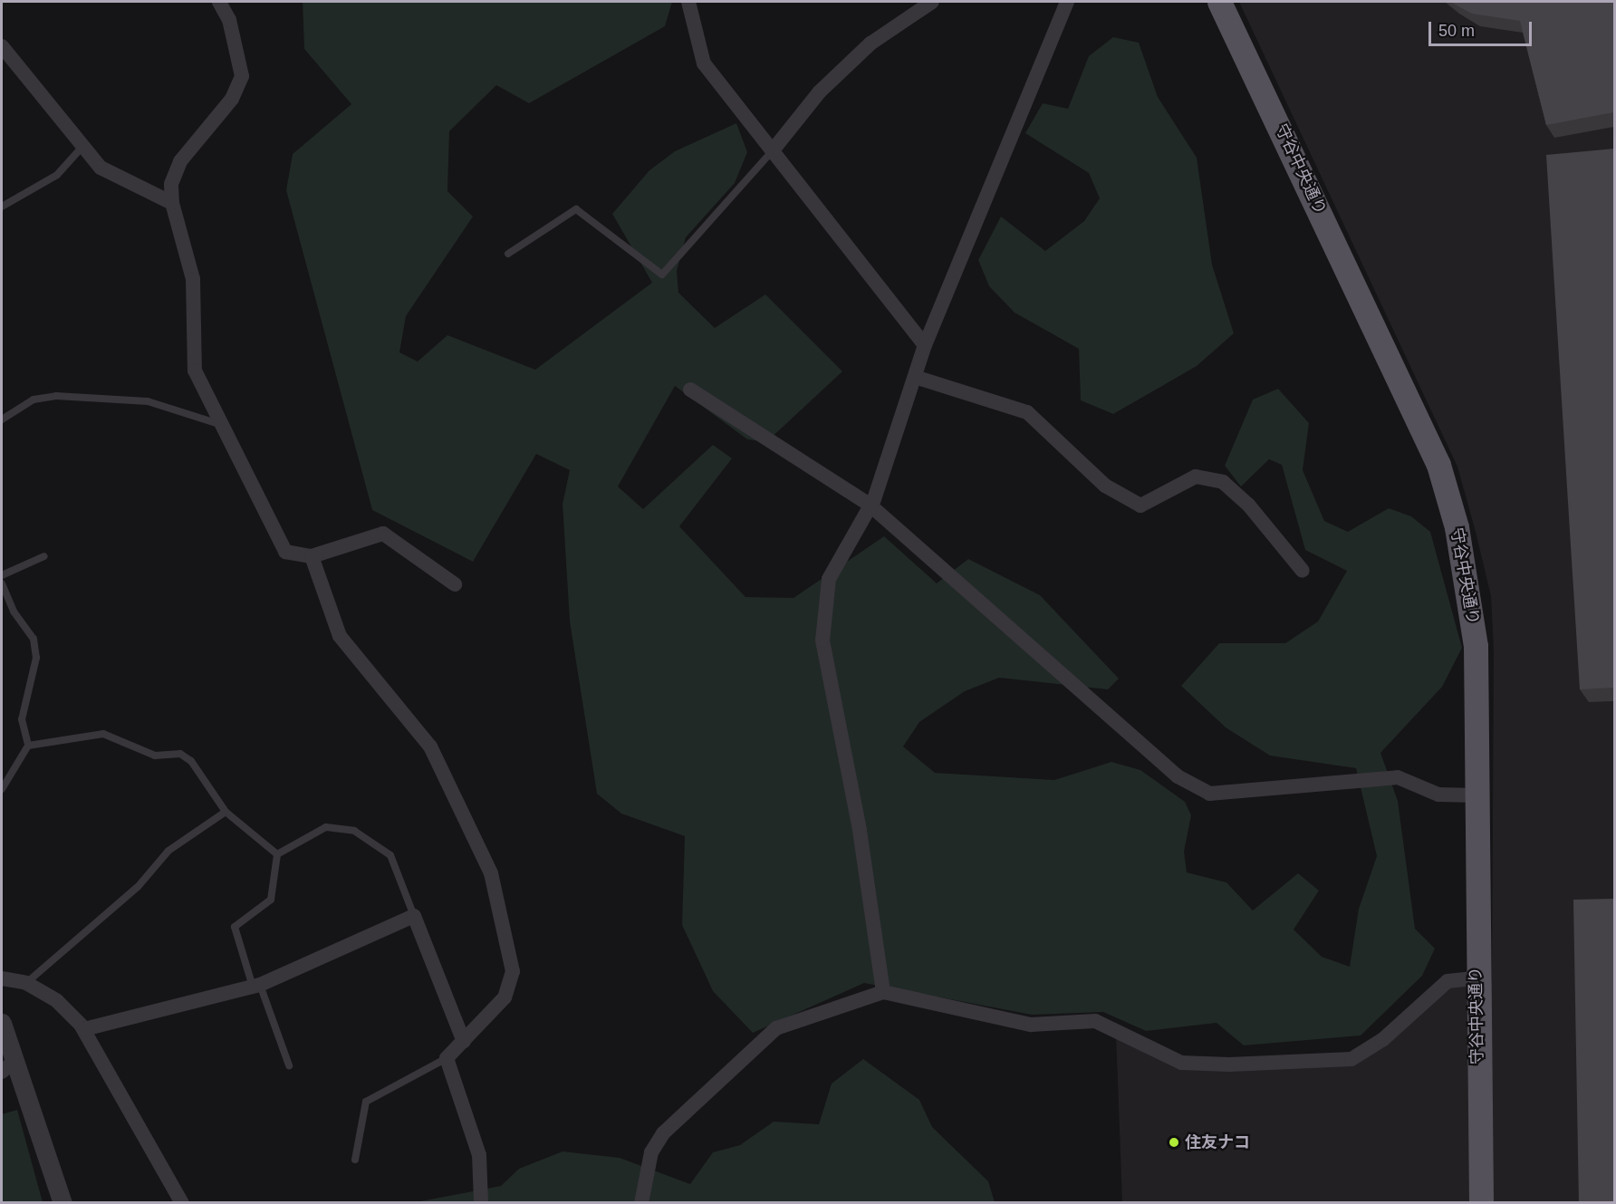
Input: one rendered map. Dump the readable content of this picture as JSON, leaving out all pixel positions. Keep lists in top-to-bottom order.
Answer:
{
  "streets": {
    "main road": ["守谷中央通り"]
  },
  "places": ["住友ナコ"],
  "scale_bar": "50 m"
}
